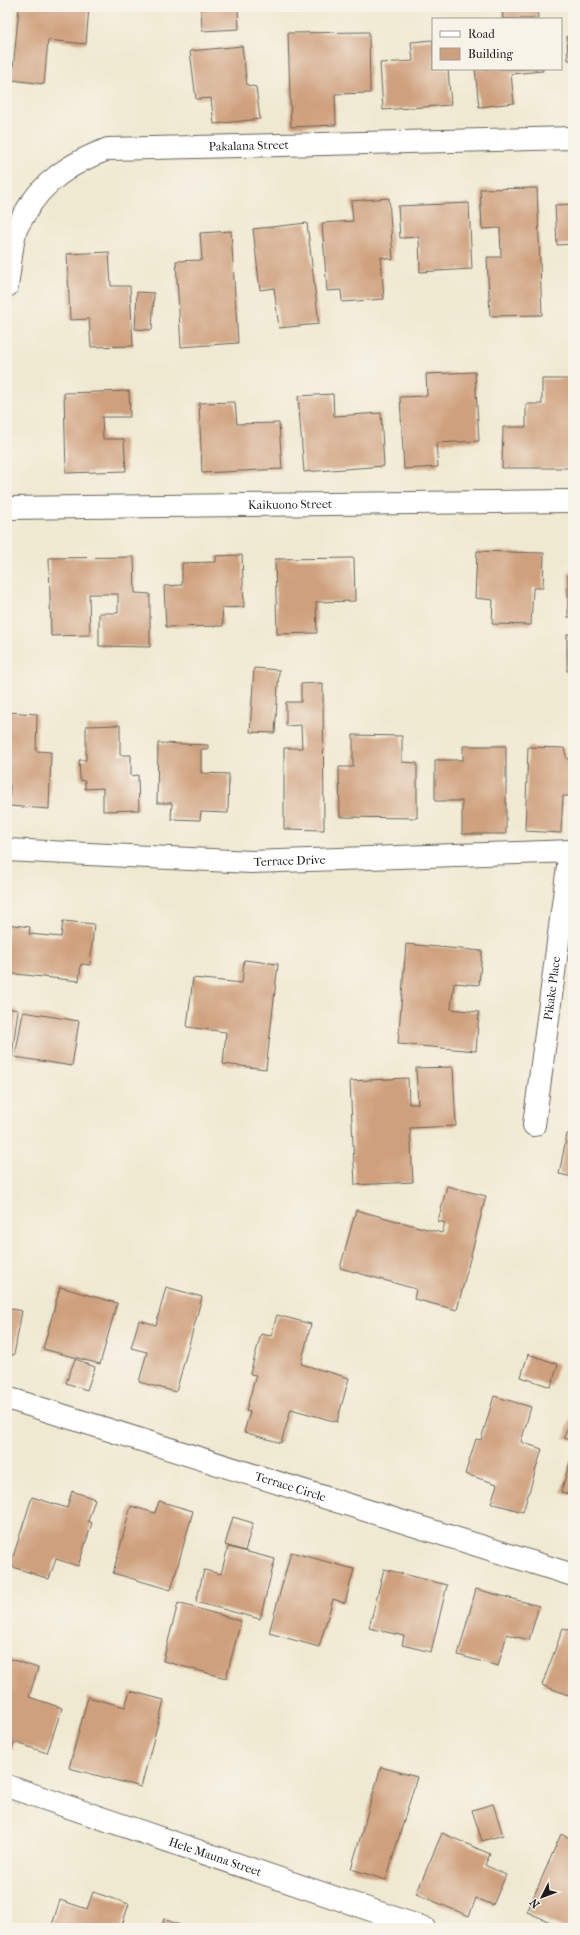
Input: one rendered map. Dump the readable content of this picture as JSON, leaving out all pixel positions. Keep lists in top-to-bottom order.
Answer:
{
  "streets": {
    "street": [
      "Pakalana Street",
      "Kaikuono Street",
      "Terrace Drive",
      "Pikake Place",
      "Terrace Circle",
      "Hele Mauna Street"
    ]
  },
  "crossings": [
    ["Terrace Drive", "Pikake Place"]
  ],
  "legend": ["Road", "Building"],
  "north": "bottom left"
}
